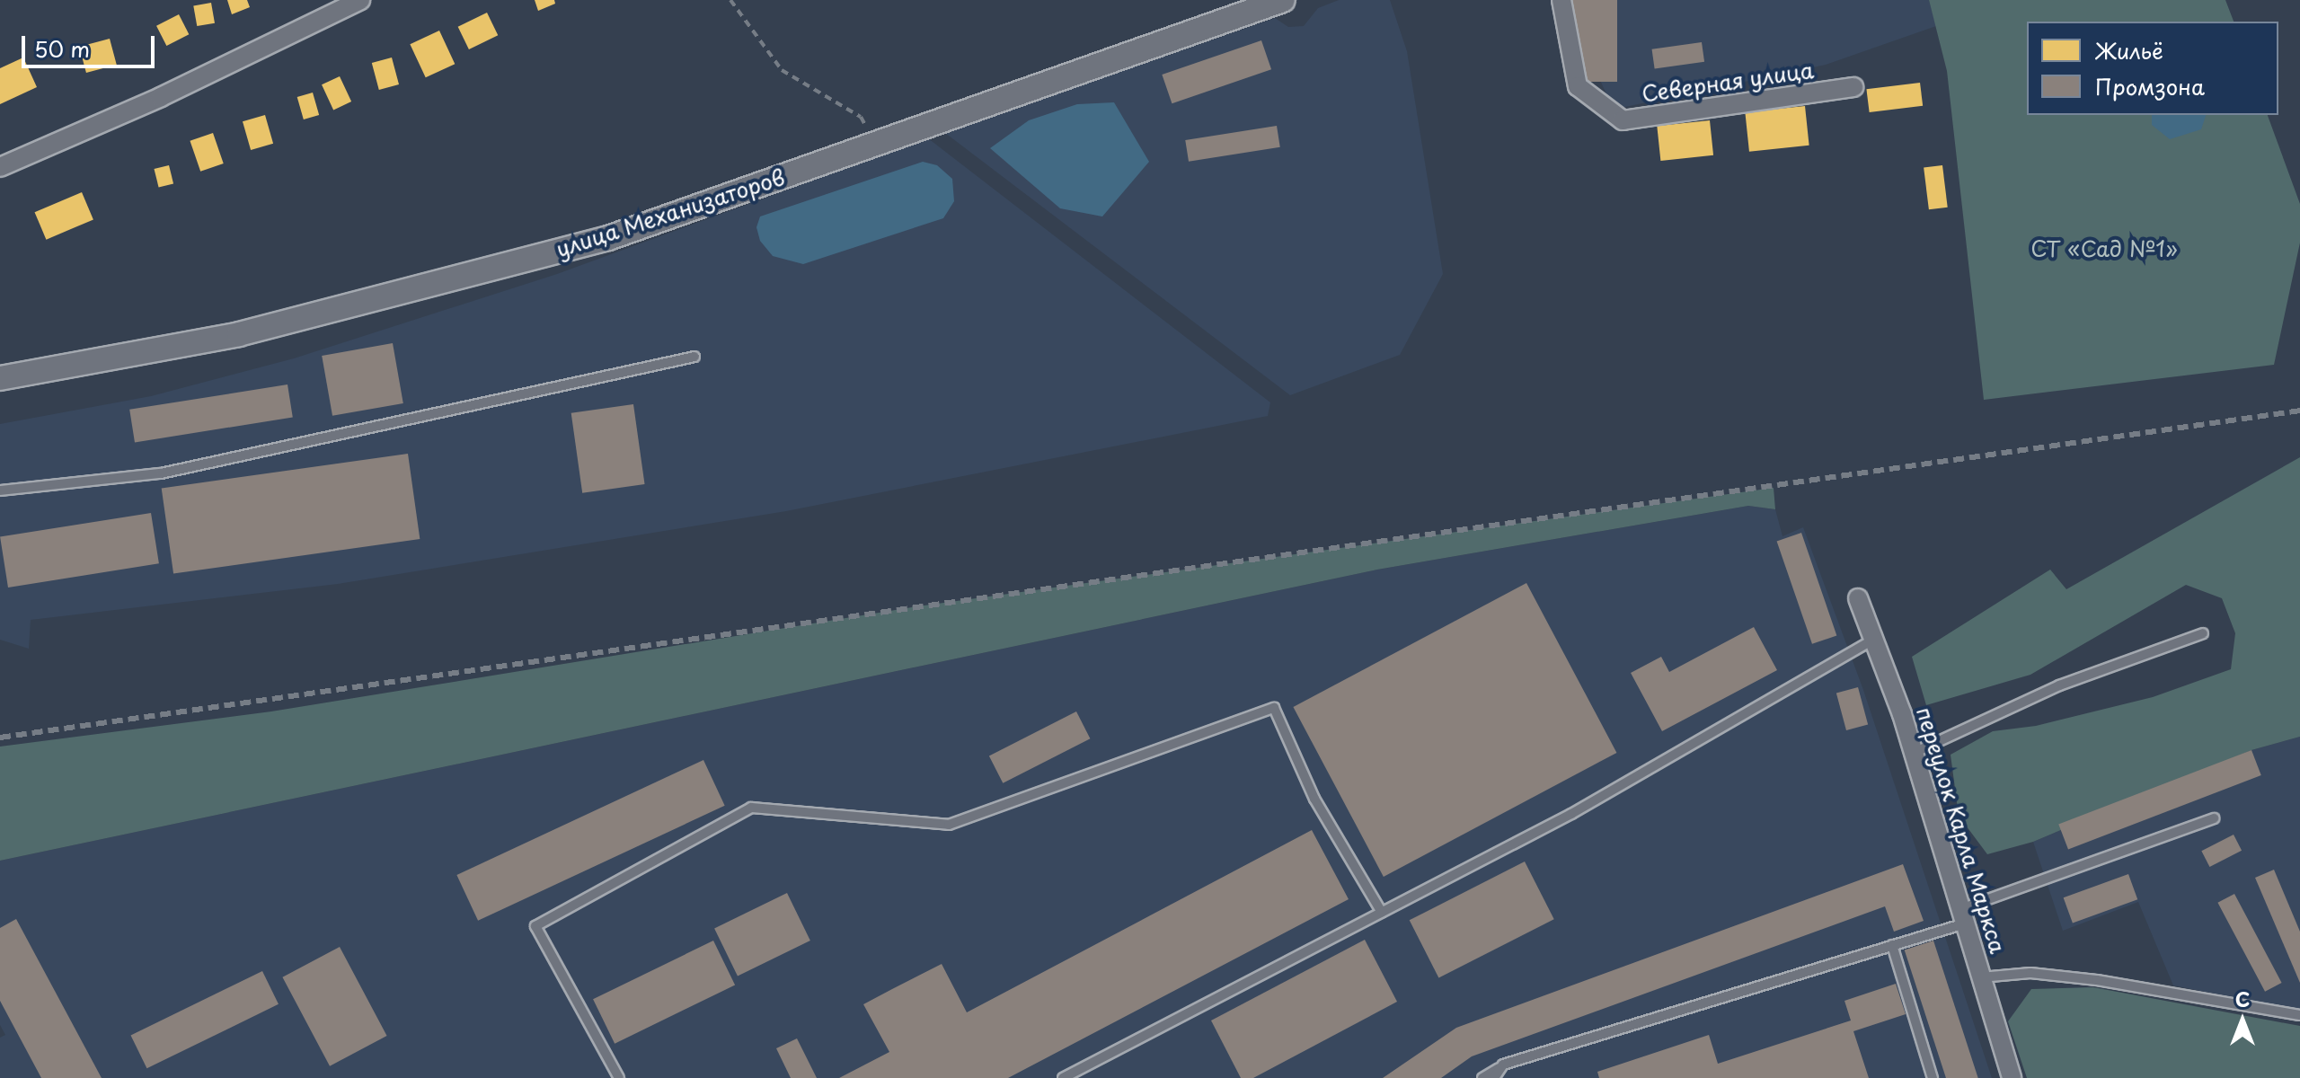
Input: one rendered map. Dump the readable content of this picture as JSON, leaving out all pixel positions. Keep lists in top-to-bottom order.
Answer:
{
  "streets": {
    "street": ["Северная улица", "улица Механизаторов", "переулок Карла Маркса"]
  },
  "parks": ["СТ «Сад №1»"],
  "legend": ["Жильё", "Промзона"],
  "scale_bar": "50 m",
  "north": "top"
}
